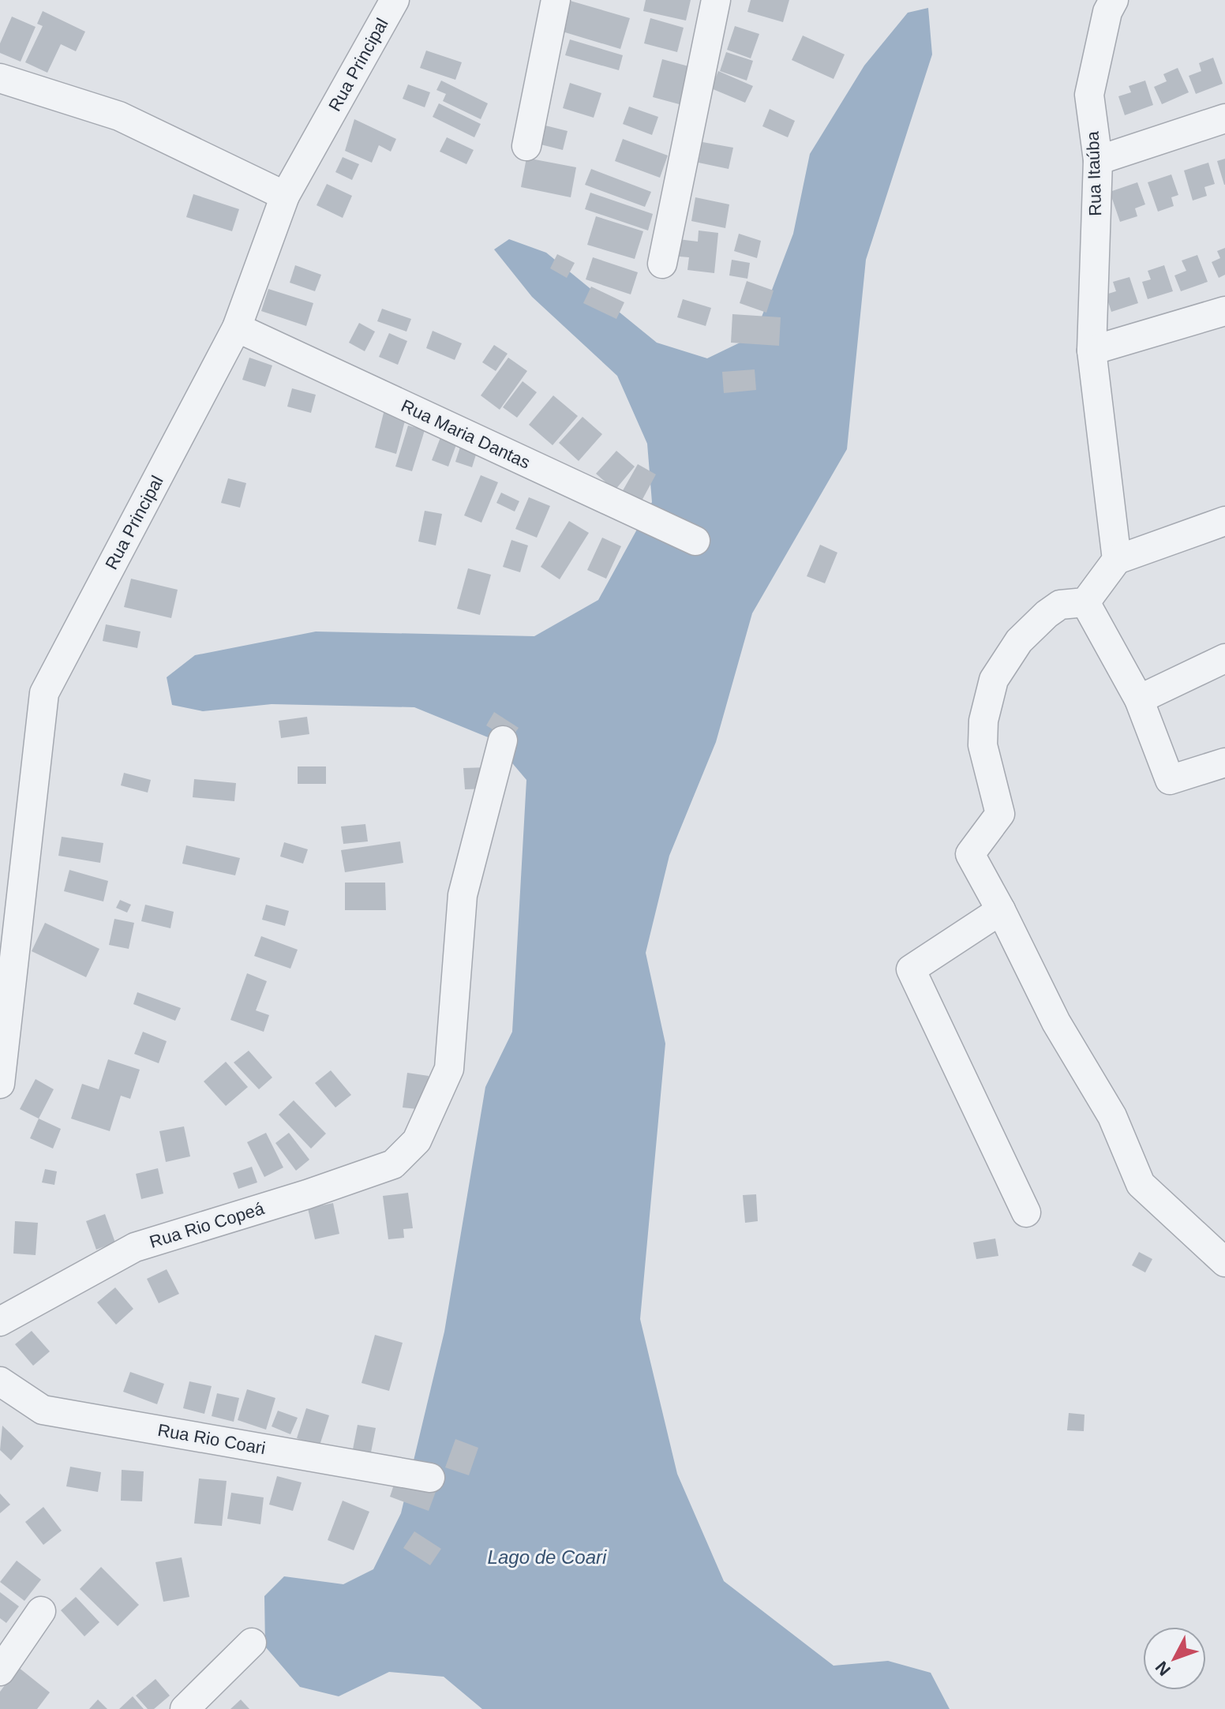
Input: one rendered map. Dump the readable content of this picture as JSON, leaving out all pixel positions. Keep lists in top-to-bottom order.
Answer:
{
  "streets": {
    "street": [
      "Rua Principal",
      "Rua Itaúba",
      "Rua Maria Dantas",
      "Rua Rio Copeá",
      "Rua Rio Coari"
    ]
  },
  "crossings": [
    ["Rua Principal", "Rua Maria Dantas"]
  ],
  "water": ["Lago de Coari"],
  "north": "bottom left"
}
